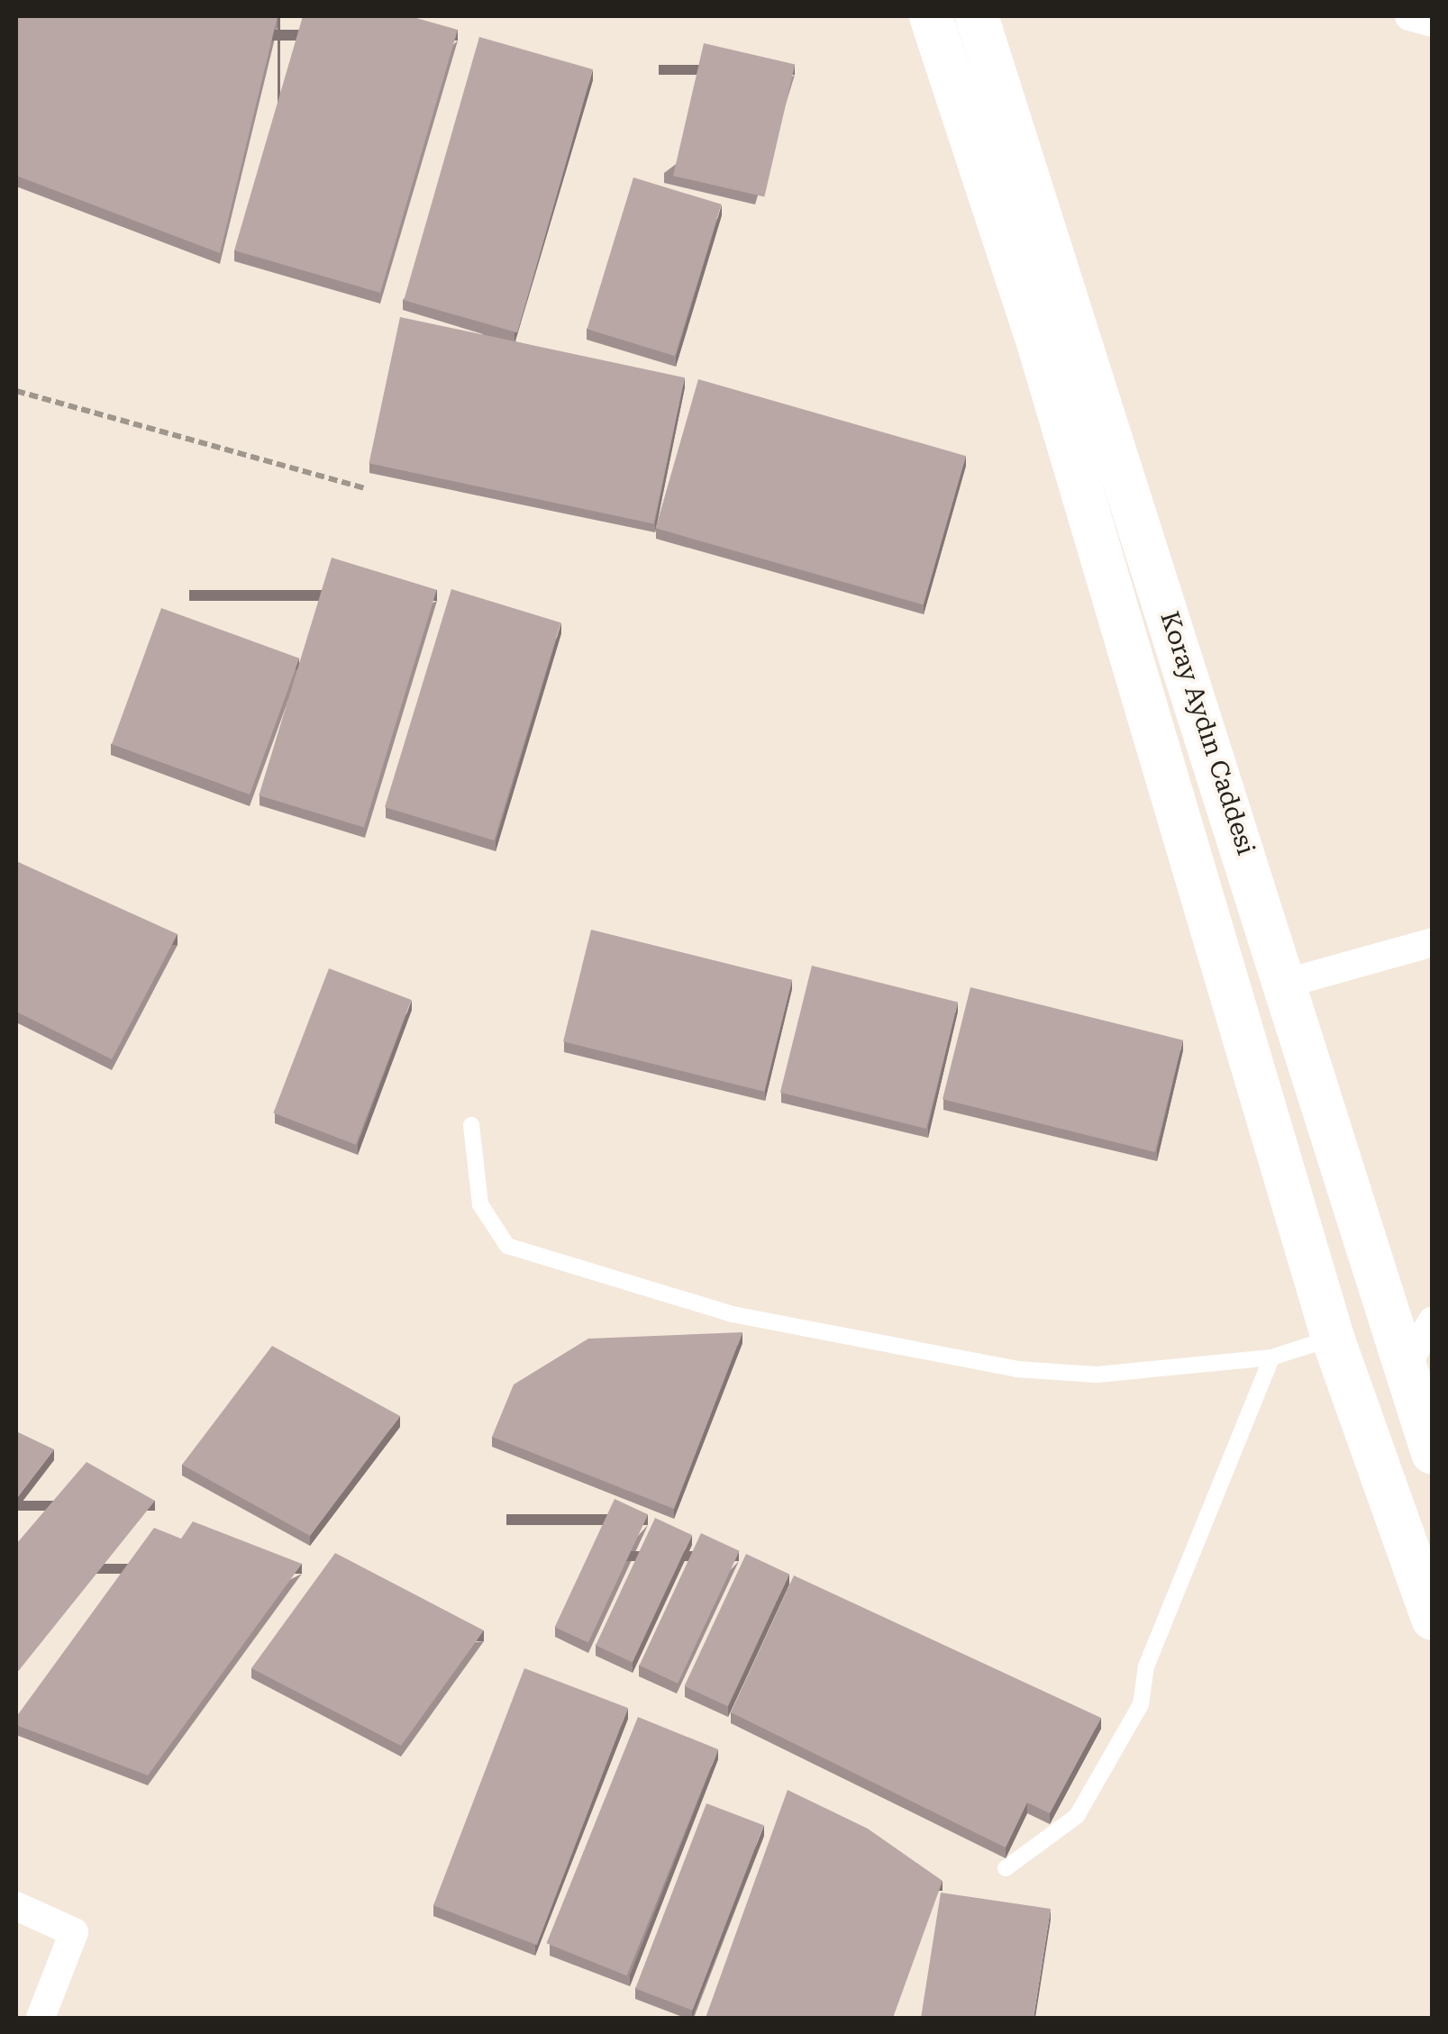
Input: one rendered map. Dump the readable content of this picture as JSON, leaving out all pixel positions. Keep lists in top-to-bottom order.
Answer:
{
  "streets": {
    "main road": ["Koray Aydın Caddesi"]
  }
}
